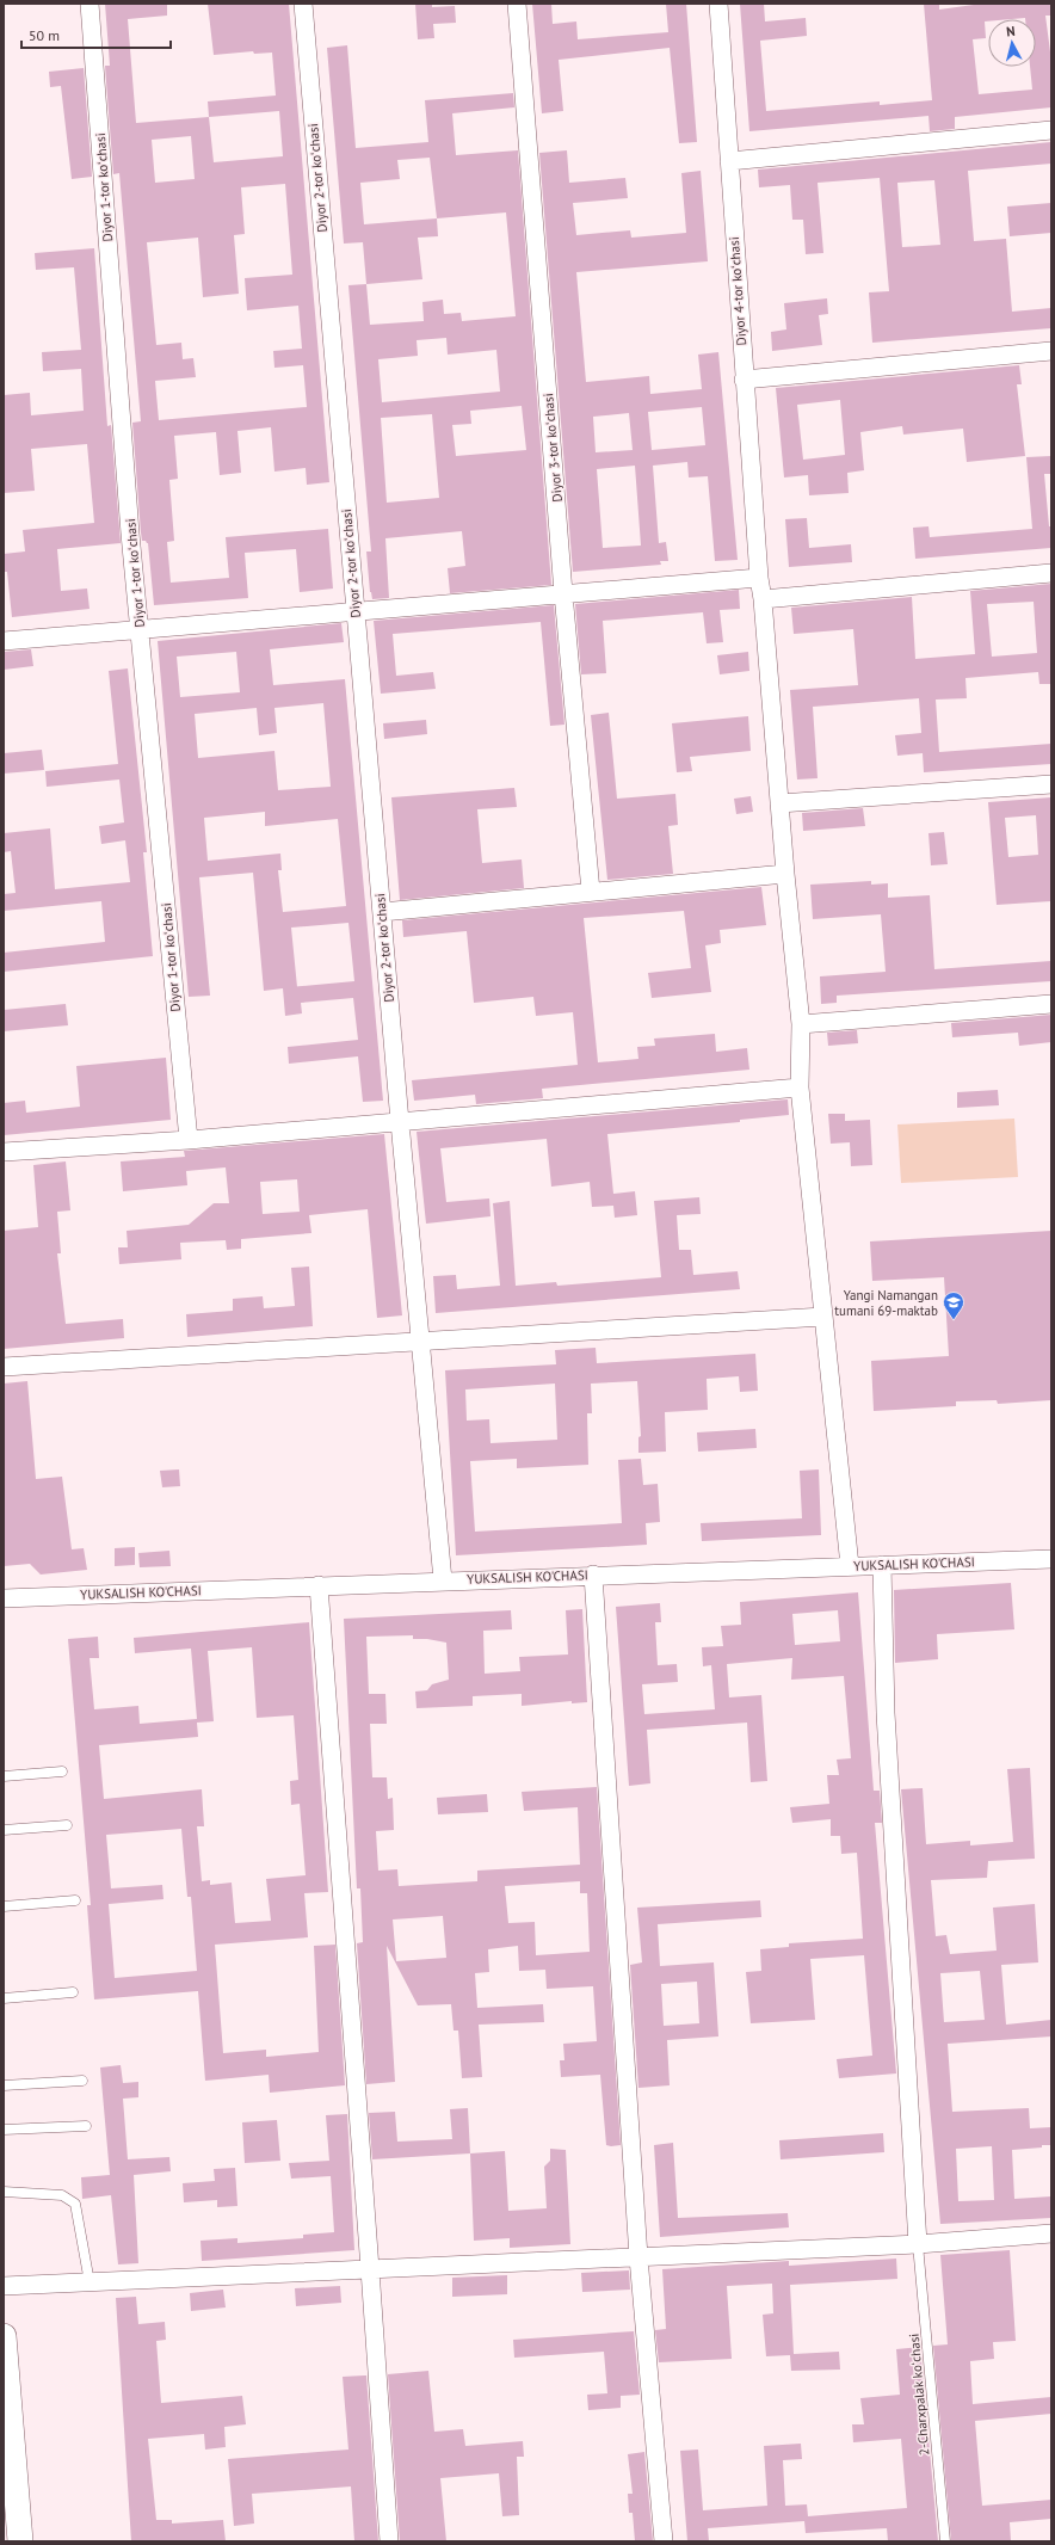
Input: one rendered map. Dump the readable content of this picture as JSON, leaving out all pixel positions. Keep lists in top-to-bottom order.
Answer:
{
  "streets": {
    "street": [
      "Diyor 2-tor koʻchasi",
      "Diyor 1-tor koʻchasi",
      "Diyor 4-tor koʻchasi",
      "Diyor 3-tor koʻchasi",
      "YUKSALISH KO'CHASI"
    ],
    "lane": ["2-Charxpalak koʻchasi"]
  },
  "crossings": [
    ["Diyor 2-tor koʻchasi", "YUKSALISH KO'CHASI"],
    ["Diyor 4-tor koʻchasi", "YUKSALISH KO'CHASI"]
  ],
  "places": {
    "school or university": ["Yangi Namangan tumani 69-maktab"]
  },
  "scale_bar": "50 m",
  "north": "top"
}
